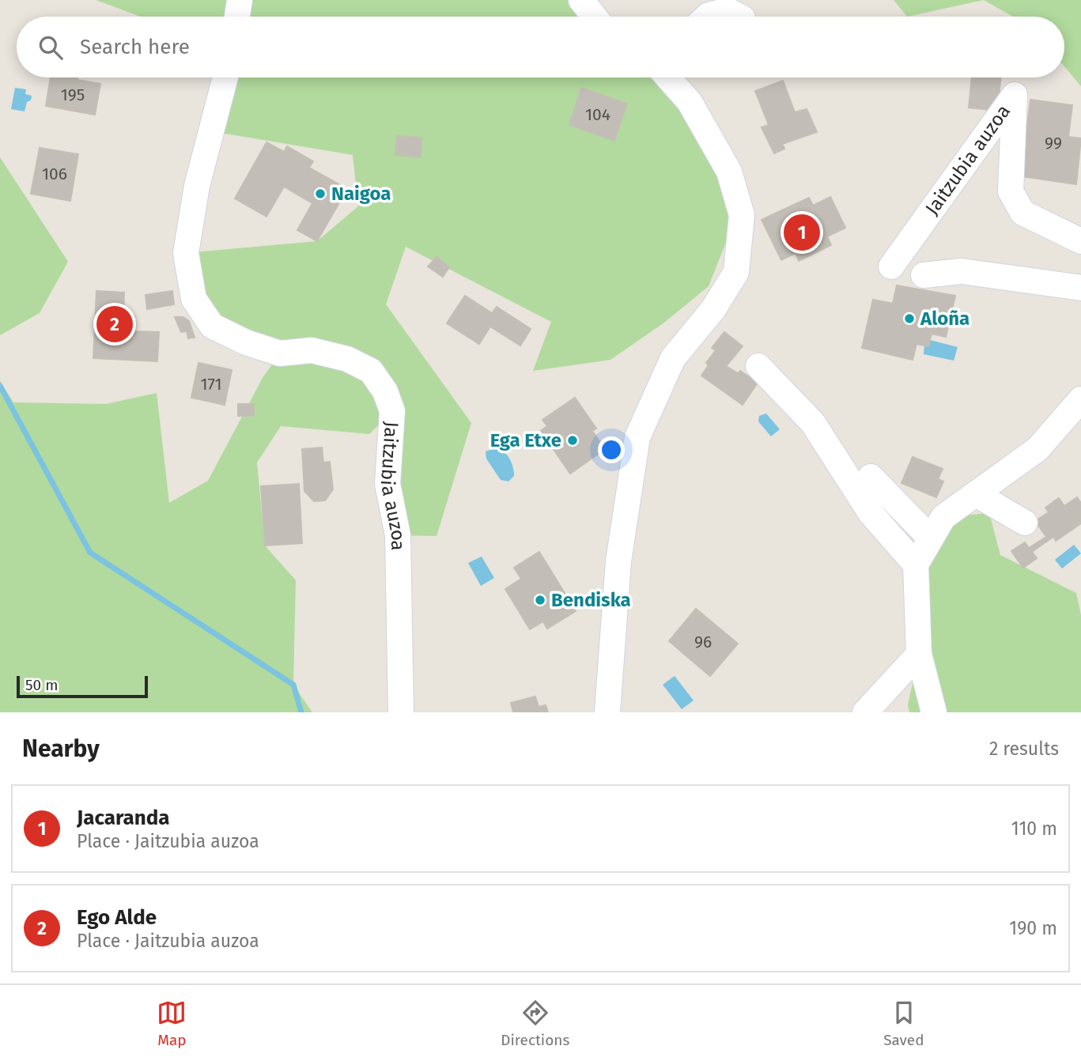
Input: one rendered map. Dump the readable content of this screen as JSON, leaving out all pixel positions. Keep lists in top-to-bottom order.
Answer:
{
  "streets": {
    "street": ["Jaitzubia auzoa"]
  },
  "places": [
    "Naigoa",
    "Aloña",
    "Ega Etxe",
    "Bendiska"
  ],
  "house_numbers": [
    "195",
    "104",
    "99",
    "106",
    "171",
    "96"
  ],
  "scale_bar": "50 m",
  "page": {
    "search": "Search here",
    "pins": ["1", "2"],
    "scale": "50 m",
    "heading": ["Nearby", "2 results"],
    "list": [
      {
        "mark": "1",
        "name": "Jacaranda",
        "note": "Place · Jaitzubia auzoa",
        "value": "110 m"
      },
      {
        "mark": "2",
        "name": "Ego Alde",
        "note": "Place · Jaitzubia auzoa",
        "value": "190 m"
      }
    ],
    "nav": ["Map", "Directions", "Saved"]
  }
}
